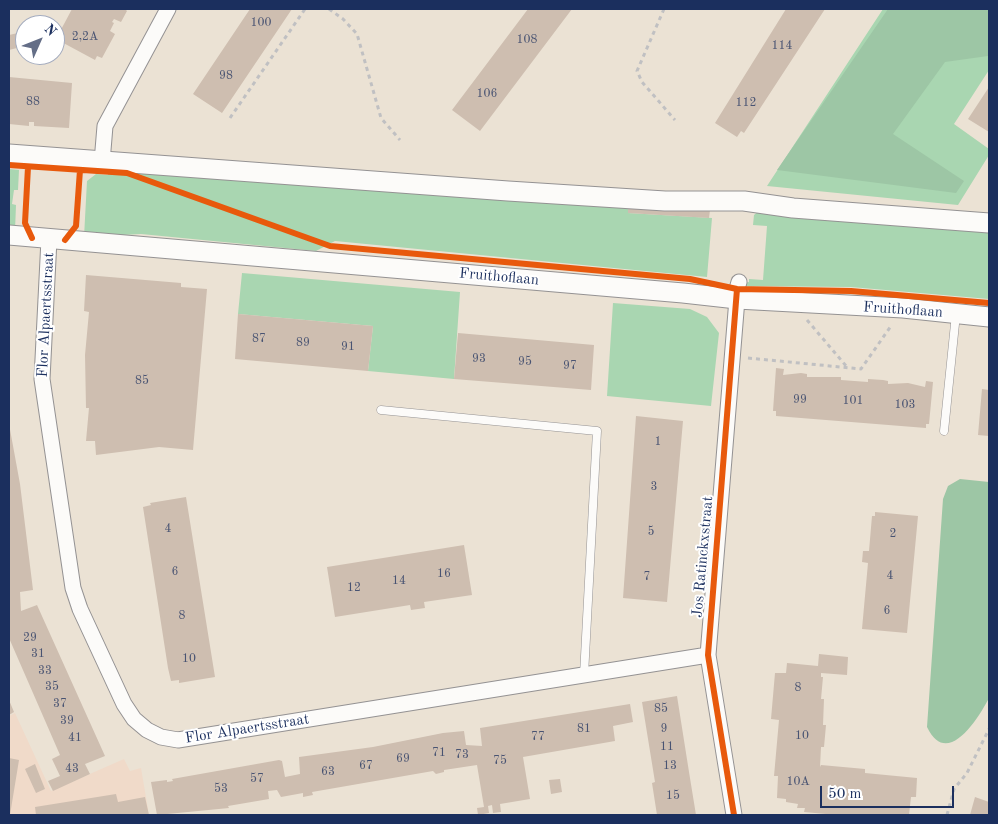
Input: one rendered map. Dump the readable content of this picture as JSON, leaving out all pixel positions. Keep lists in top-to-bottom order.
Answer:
{
  "streets": {
    "street": ["Fruithoflaan", "Flor Alpaertsstraat", "Jos Ratinckxstraat"]
  },
  "crossings": [
    ["Fruithoflaan", "Flor Alpaertsstraat"],
    ["Fruithoflaan", "Jos Ratinckxstraat"],
    ["Flor Alpaertsstraat", "Jos Ratinckxstraat"]
  ],
  "house_numbers": [
    "100",
    "2,2A",
    "108",
    "114",
    "98",
    "106",
    "88",
    "112",
    "87",
    "89",
    "91",
    "93",
    "95",
    "97",
    "85",
    "99",
    "101",
    "103",
    "1",
    "3",
    "4",
    "5",
    "2",
    "6",
    "16",
    "4",
    "7",
    "14",
    "12",
    "6",
    "8",
    "29",
    "31",
    "10",
    "33",
    "35",
    "8",
    "37",
    "85",
    "39",
    "81",
    "9",
    "10",
    "77",
    "41",
    "11",
    "71",
    "73",
    "69",
    "75",
    "67",
    "13",
    "43",
    "63",
    "57",
    "10A",
    "53",
    "15"
  ],
  "scale_bar": "50 m",
  "north": "top right"
}
